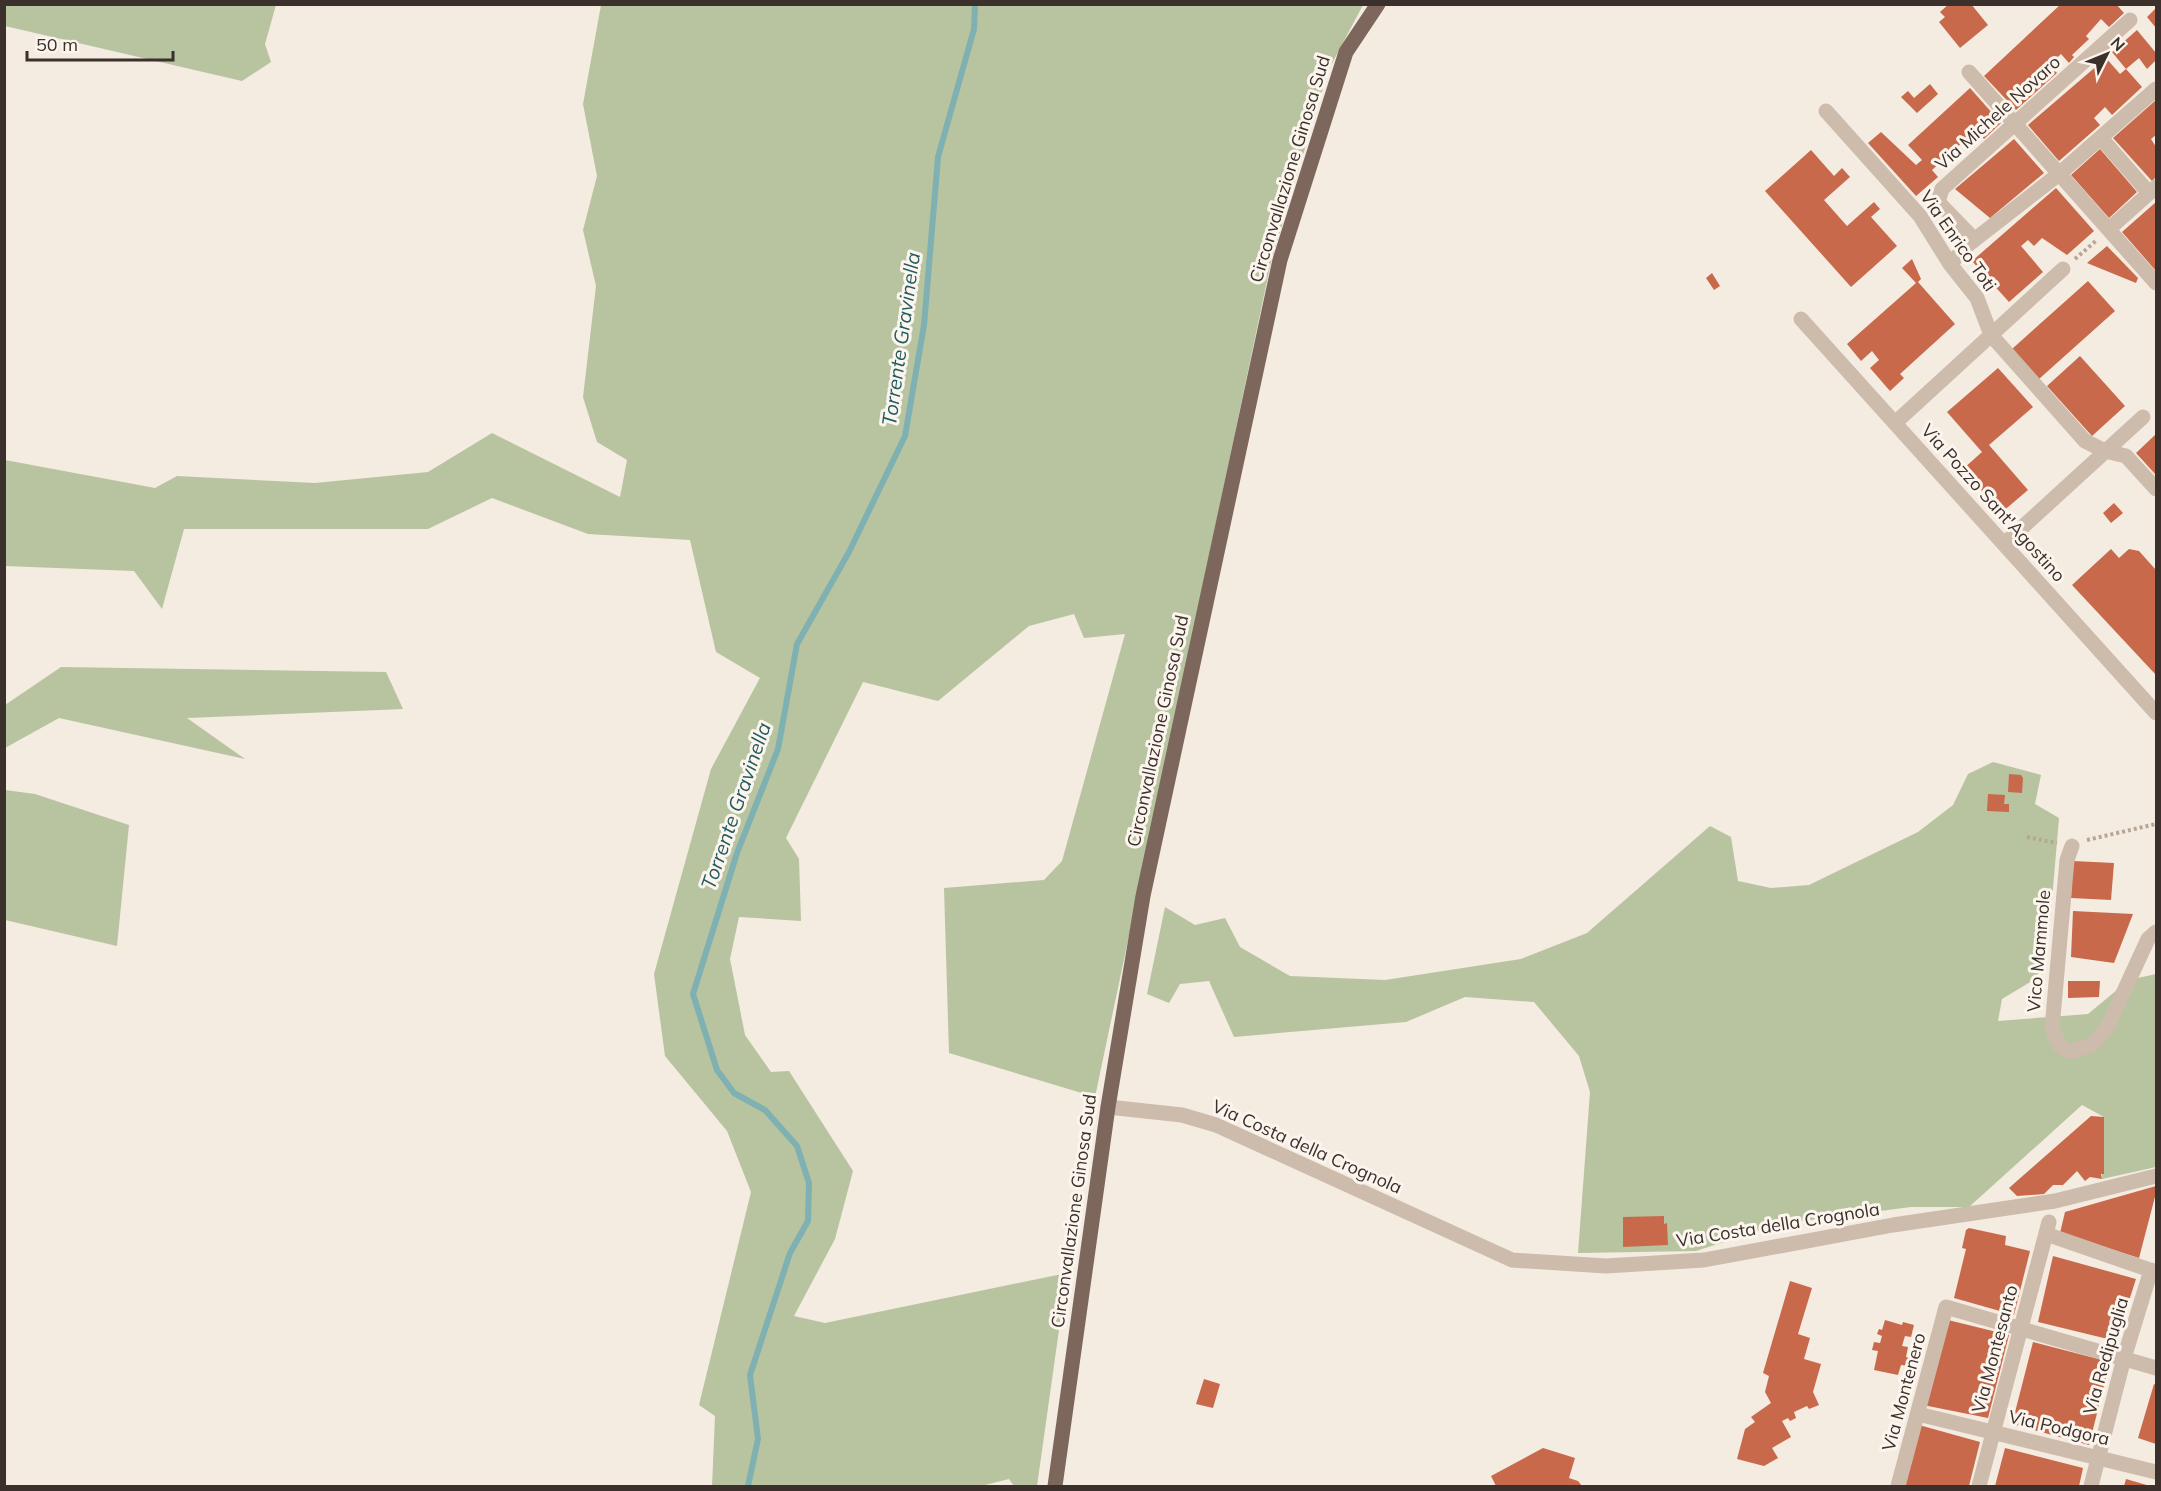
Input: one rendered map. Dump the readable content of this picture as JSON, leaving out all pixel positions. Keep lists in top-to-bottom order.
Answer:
{
  "streets": {
    "main road": ["Circonvallazione Ginosa Sud"],
    "street": [
      "Via Michele Novaro",
      "Via Enrico Toti",
      "Via Pozzo Sant'Agostino",
      "Vico Mammole",
      "Via Costa della Crognola",
      "Via Montesanto",
      "Via Redipuglia",
      "Via Montenero",
      "Via Podgora"
    ]
  },
  "crossings": [
    ["Circonvallazione Ginosa Sud", "Via Costa della Crognola"],
    ["Via Montesanto", "Via Redipuglia"],
    ["Via Montesanto", "Via Montenero"],
    ["Via Montesanto", "Via Podgora"],
    ["Via Redipuglia", "Via Podgora"],
    ["Via Montenero", "Via Podgora"]
  ],
  "water": ["Torrente Gravinella"],
  "scale_bar": "50 m",
  "north": "top right"
}
